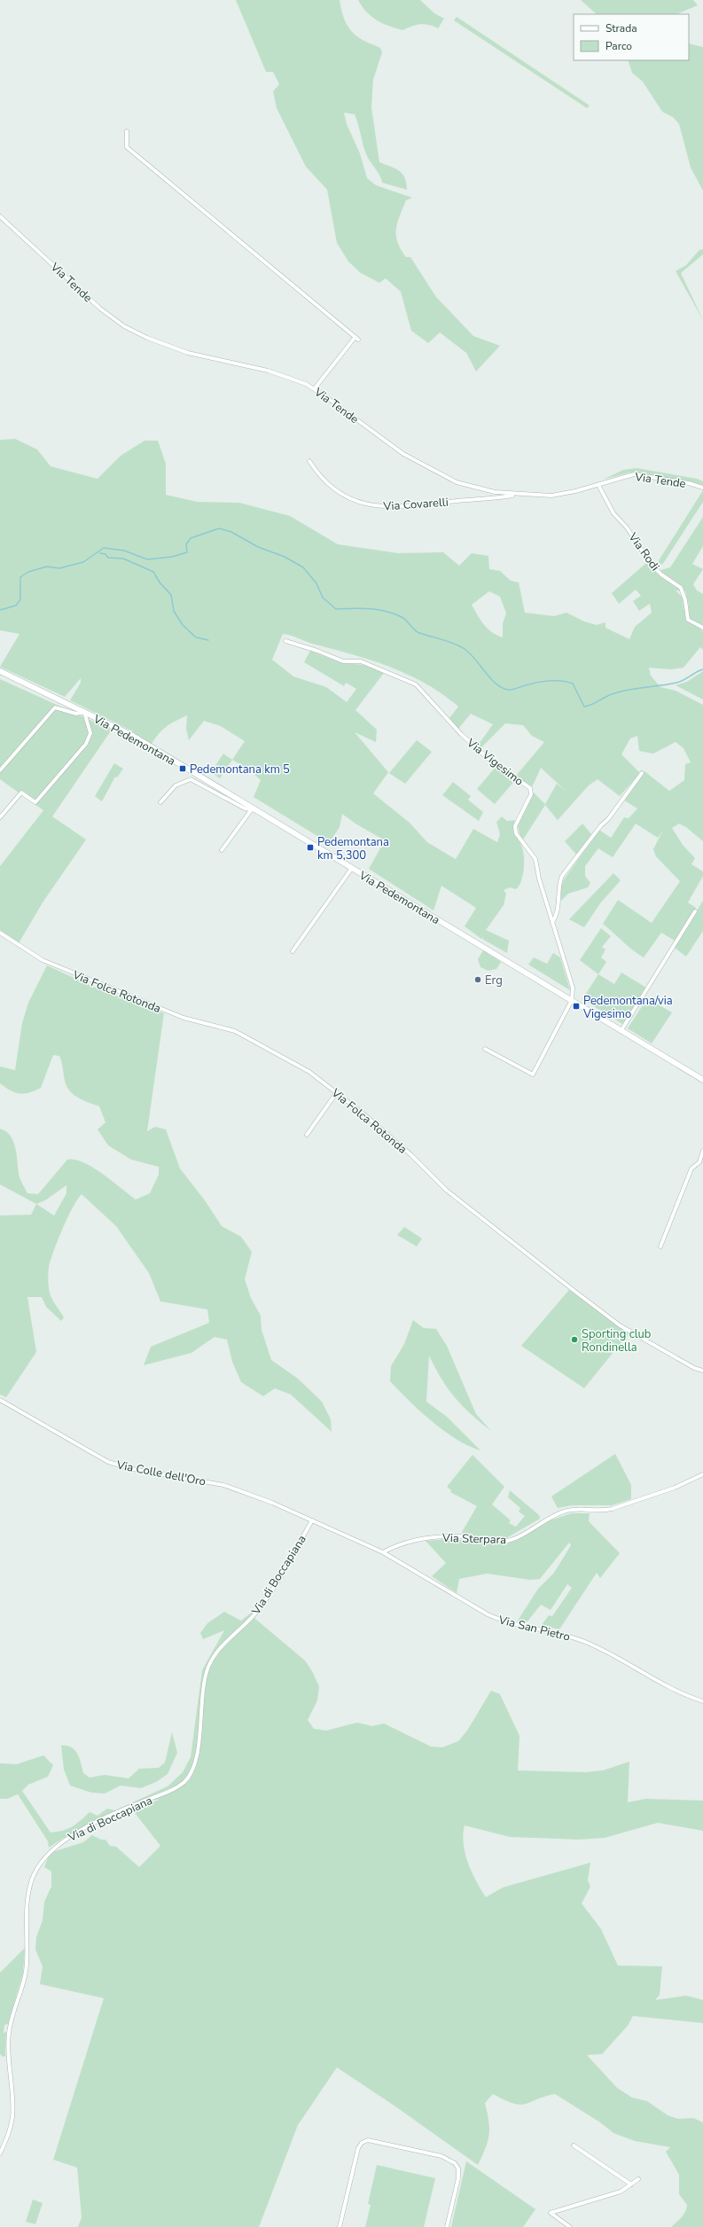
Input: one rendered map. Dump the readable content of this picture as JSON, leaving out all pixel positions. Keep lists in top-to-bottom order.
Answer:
{
  "streets": {
    "street": [
      "Via Tende",
      "Via Covarelli",
      "Via Rodi",
      "Via Pedemontana",
      "Via Vigesimo",
      "Via Folca Rotonda",
      "Via Colle dell'Oro",
      "Via Sterpara",
      "Via di Boccapiana",
      "Via San Pietro"
    ]
  },
  "crossings": [
    ["Via Tende", "Via Covarelli"],
    ["Via Tende", "Via Rodi"],
    ["Via Pedemontana", "Via Vigesimo"],
    ["Via Colle dell'Oro", "Via di Boccapiana"],
    ["Via Colle dell'Oro", "Via San Pietro"],
    ["Via Sterpara", "Via San Pietro"],
    ["Via di Boccapiana", "Via San Pietro"]
  ],
  "places": {
    "transit": ["Pedemontana km 5", "Pedemontana km 5,300", "Pedemontana/via Vigesimo"],
    "other": ["Erg", "Sporting club Rondinella"]
  },
  "legend": ["Strada", "Parco"]
}
